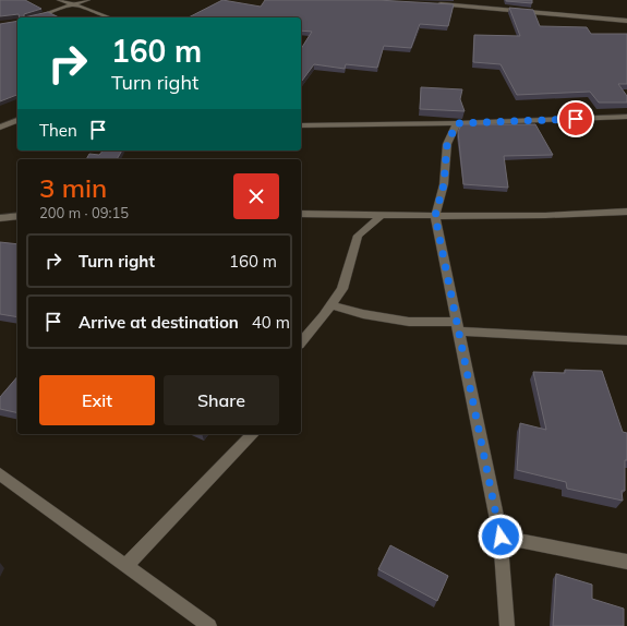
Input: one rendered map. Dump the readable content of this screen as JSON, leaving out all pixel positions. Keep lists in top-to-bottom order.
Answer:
{
  "page": {
    "turn": ["160 m", "Turn right"],
    "then": "Then",
    "heading": ["3 min", "200 m · 09:15"],
    "list": [
      {
        "name": "Turn right",
        "value": "160 m"
      },
      {
        "name": "Arrive at destination",
        "value": "40 m"
      }
    ],
    "buttons": ["Exit", "Share"]
  }
}
